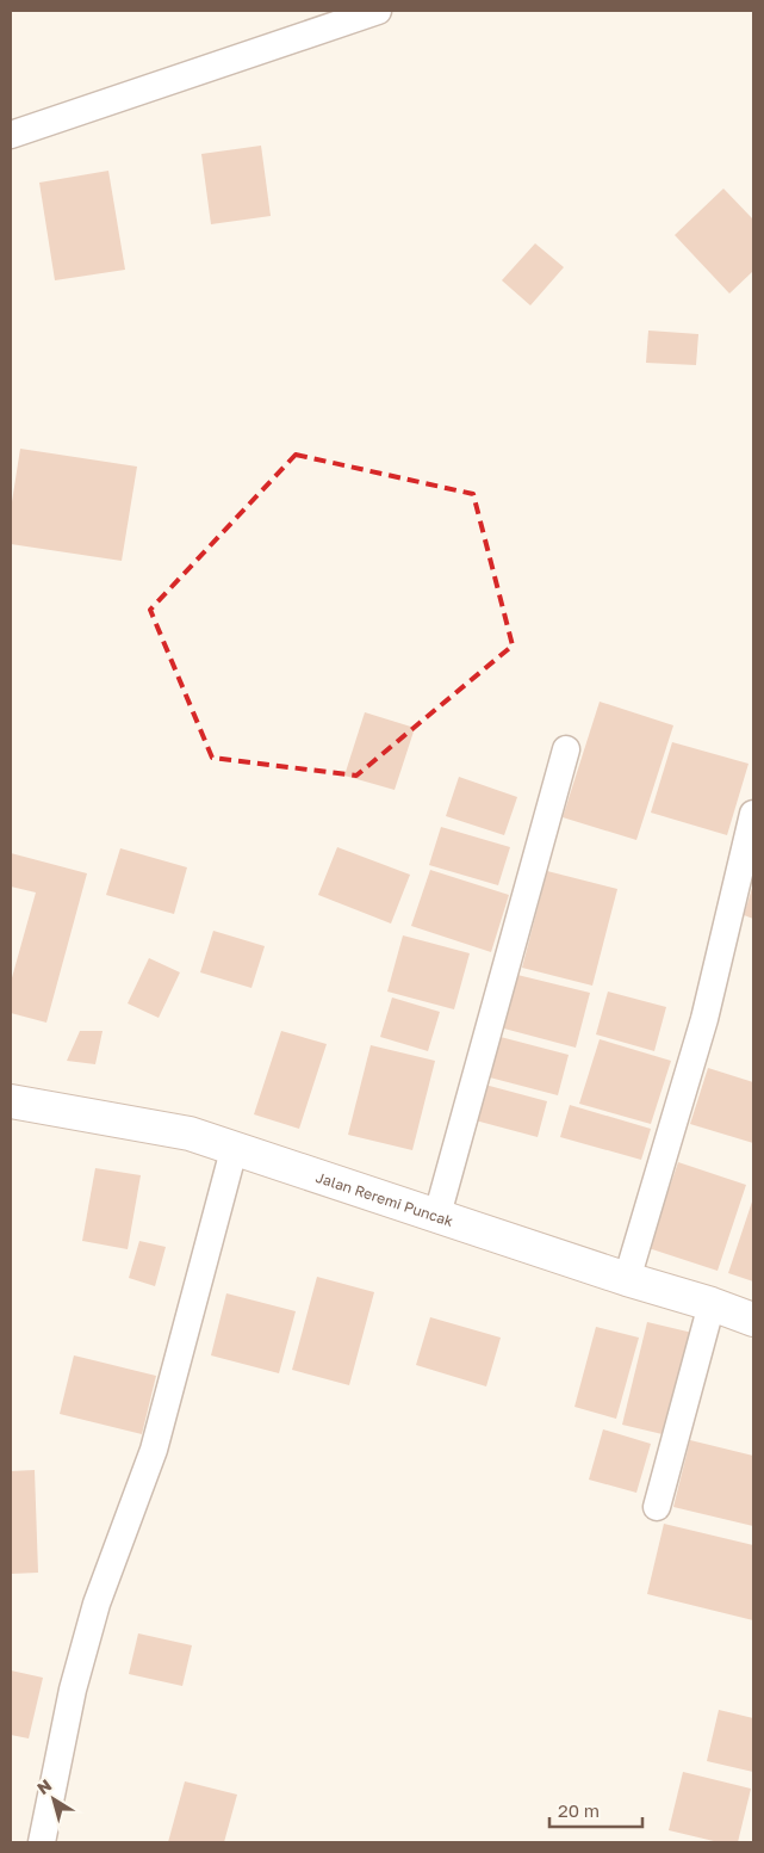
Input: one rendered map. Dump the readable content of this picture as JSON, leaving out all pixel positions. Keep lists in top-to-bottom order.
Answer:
{
  "streets": {
    "street": ["Jalan Reremi Puncak"]
  },
  "scale_bar": "20 m",
  "north": "top left"
}
